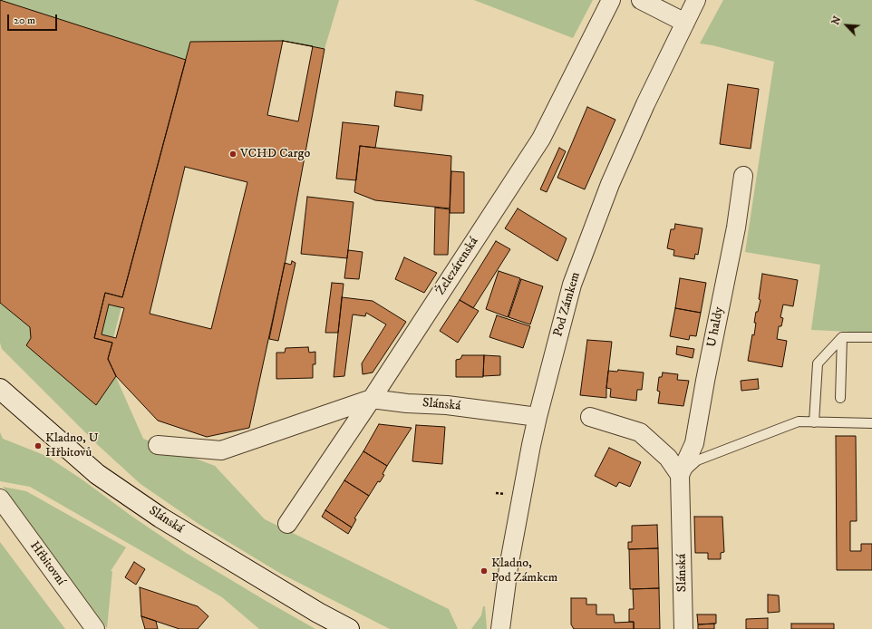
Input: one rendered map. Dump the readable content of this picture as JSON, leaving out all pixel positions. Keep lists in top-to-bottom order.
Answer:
{
  "streets": {
    "main road": ["Slánská"],
    "street": [
      "Železárenská",
      "Pod Zámkem",
      "U haldy",
      "Hřbitovní"
    ]
  },
  "crossings": [
    ["Železárenská", "Slánská"],
    ["Pod Zámkem", "Slánská"],
    ["U haldy", "Slánská"]
  ],
  "places": ["VCHD Cargo", "Kladno, U Hřbitovů", "Kladno, Pod Zámkem"],
  "scale_bar": "20 m",
  "north": "top left"
}
